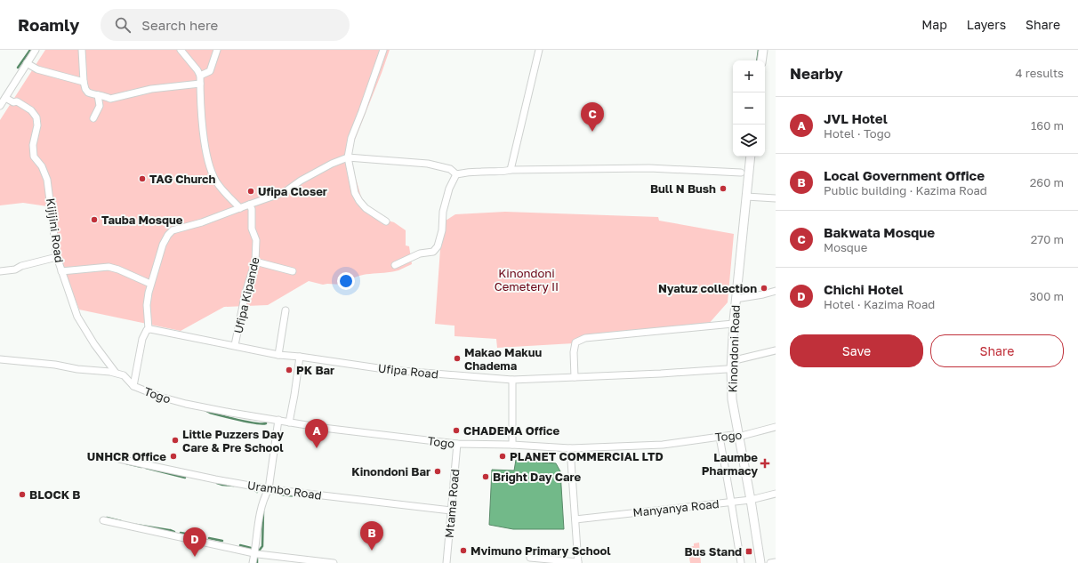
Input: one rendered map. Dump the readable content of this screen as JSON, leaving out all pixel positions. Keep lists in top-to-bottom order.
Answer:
{
  "streets": {
    "street": [
      "Kijijini Road",
      "Ufipa Kipande",
      "Kinondoni Road",
      "Ufipa Road",
      "Togo",
      "Urambo Road",
      "Mtama Road",
      "Manyanya Road"
    ]
  },
  "crossings": [
    ["Kijijini Road", "Togo"],
    ["Ufipa Kipande", "Ufipa Road"],
    ["Kinondoni Road", "Ufipa Road"],
    ["Kinondoni Road", "Togo"],
    ["Kinondoni Road", "Manyanya Road"],
    ["Togo", "Mtama Road"],
    ["Urambo Road", "Mtama Road"]
  ],
  "parks": ["Kinondoni Cemetery II"],
  "places": {
    "other": [
      "TAG Church",
      "Bull N Bush",
      "Ufipa Closer",
      "Tauba Mosque",
      "Nyatuz collection",
      "Makao Makuu Chadema",
      "PK Bar",
      "CHADEMA Office",
      "Little Puzzers Day Care & Pre School",
      "UNHCR Office",
      "PLANET COMMERCIAL LTD",
      "Kinondoni Bar",
      "Bright Day Care",
      "BLOCK B",
      "Mvimuno Primary School"
    ],
    "health": ["Laumbe Pharmacy"],
    "transit": ["Bus Stand"]
  },
  "page": {
    "header": "Roamly",
    "search": "Search here",
    "nav": ["Map", "Layers", "Share"],
    "heading": ["Nearby", "4 results"],
    "map_buttons": ["+", "−"],
    "list": [
      {
        "mark": "A",
        "name": "JVL Hotel",
        "note": "Hotel · Togo",
        "value": "160 m"
      },
      {
        "mark": "B",
        "name": "Local Government Office",
        "note": "Public building · Kazima Road",
        "value": "260 m"
      },
      {
        "mark": "C",
        "name": "Bakwata Mosque",
        "note": "Mosque",
        "value": "270 m"
      },
      {
        "mark": "D",
        "name": "Chichi Hotel",
        "note": "Hotel · Kazima Road",
        "value": "300 m"
      }
    ],
    "pins": [
      "C",
      "A",
      "B",
      "D"
    ],
    "buttons": ["Save", "Share"]
  }
}
